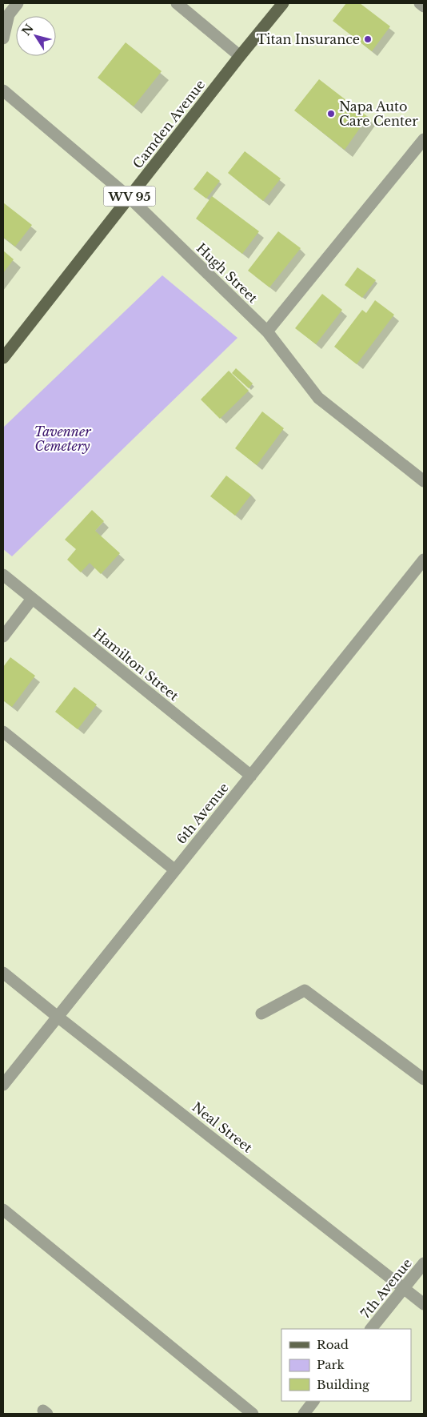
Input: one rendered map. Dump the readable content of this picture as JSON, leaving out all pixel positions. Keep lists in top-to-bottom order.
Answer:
{
  "streets": {
    "main road": ["Camden Avenue", "WV 95"],
    "street": [
      "Hugh Street",
      "Hamilton Street",
      "6th Avenue",
      "Neal Street",
      "7th Avenue"
    ]
  },
  "crossings": [
    ["Camden Avenue", "Hugh Street"],
    ["Hamilton Street", "6th Avenue"],
    ["6th Avenue", "Neal Street"],
    ["Neal Street", "7th Avenue"]
  ],
  "parks": ["Tavenner Cemetery"],
  "places": ["Titan Insurance", "Napa Auto Care Center"],
  "legend": ["Road", "Park", "Building"],
  "north": "top left"
}
